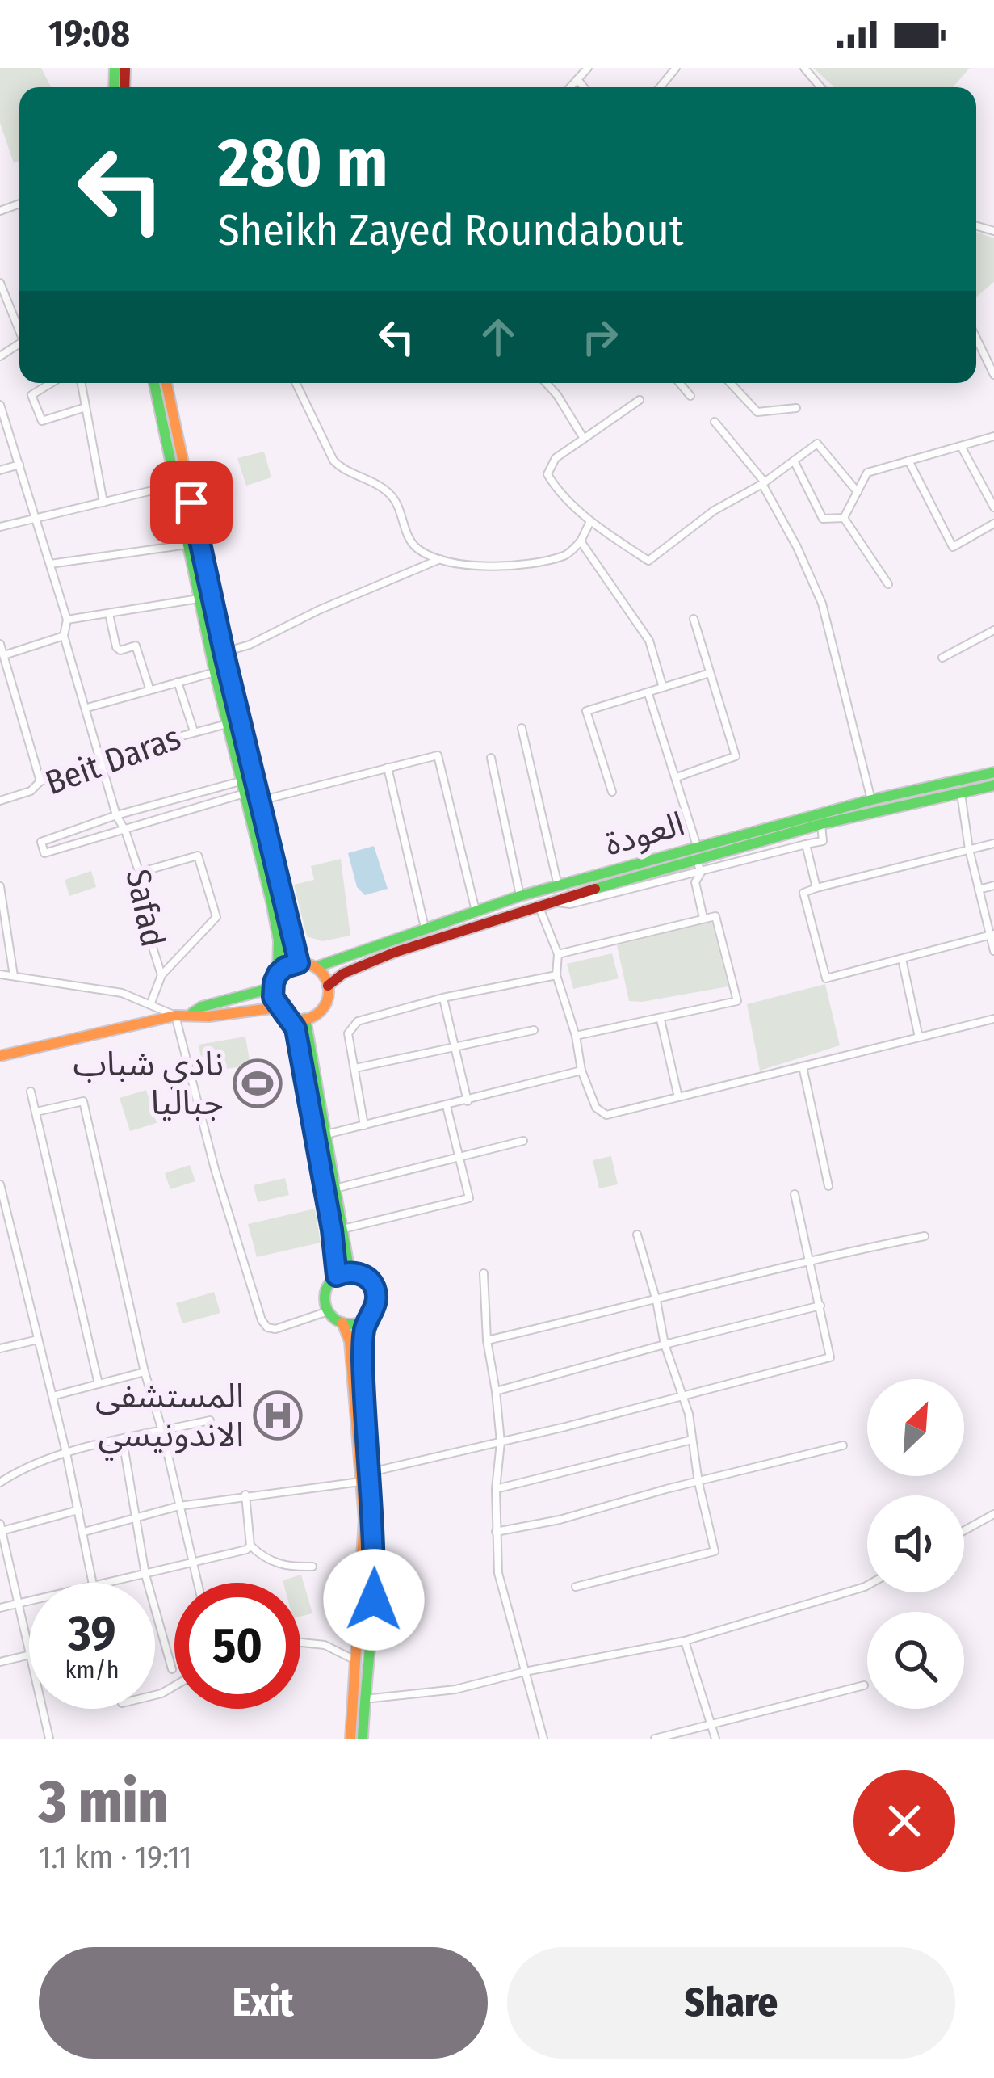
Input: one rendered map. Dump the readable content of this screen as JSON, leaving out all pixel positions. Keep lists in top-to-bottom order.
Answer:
{
  "streets": {
    "main road": ["العودة"],
    "street": ["Beit Daras", "Safad"]
  },
  "crossings": [
    ["Beit Daras", "Safad"]
  ],
  "places": {
    "sports": ["نادي شباب جباليا"],
    "hospital": ["المستشفى الاندونيسي"]
  },
  "north": "top right",
  "page": {
    "status": "19:08",
    "turn": ["280 m", "Sheikh Zayed Roundabout"],
    "speed": "39 km/h",
    "limit": "50",
    "heading": ["3 min", "1.1 km · 19:11"],
    "buttons": ["Exit", "Share"]
  }
}
